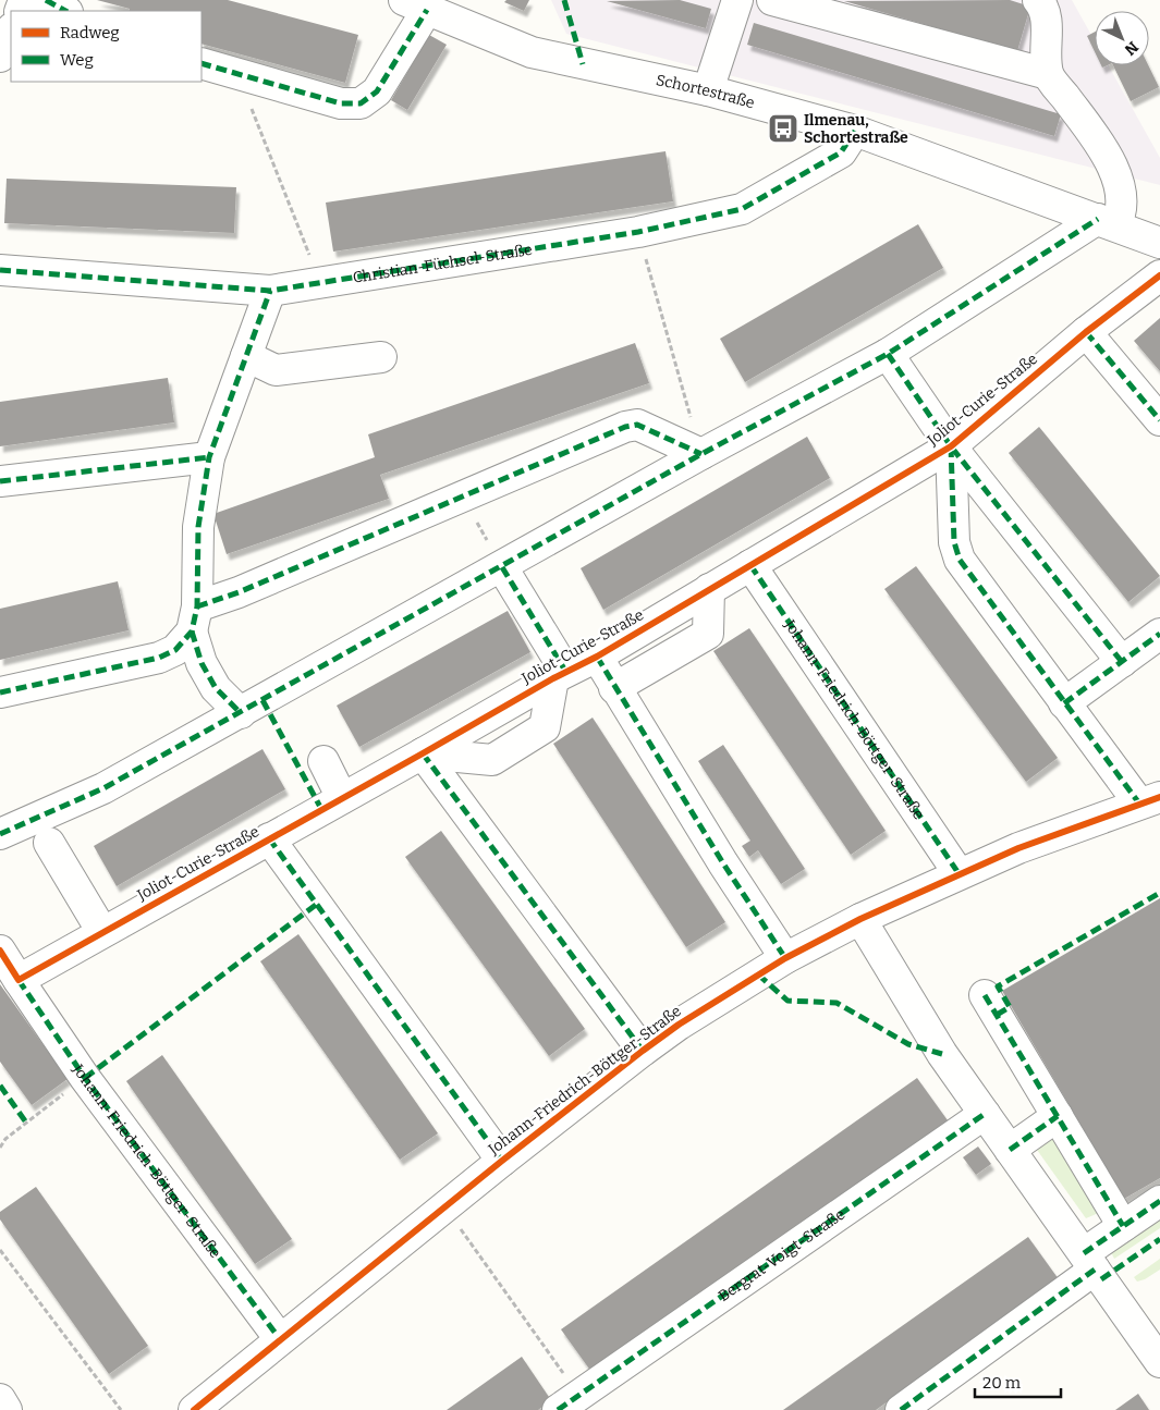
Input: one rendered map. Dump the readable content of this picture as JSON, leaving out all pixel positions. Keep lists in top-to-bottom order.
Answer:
{
  "streets": {
    "street": [
      "Schortestraße",
      "Christian-Füchsel-Straße",
      "Joliot-Curie-Straße",
      "Johann-Friedrich-Böttger-Straße",
      "Bergrat-Voigt-Straße"
    ]
  },
  "crossings": [
    ["Schortestraße", "Christian-Füchsel-Straße"],
    ["Joliot-Curie-Straße", "Johann-Friedrich-Böttger-Straße"]
  ],
  "places": {
    "bus stop": ["Ilmenau, Schortestraße"]
  },
  "legend": ["Radweg", "Weg"],
  "scale_bar": "20 m",
  "north": "bottom right"
}
